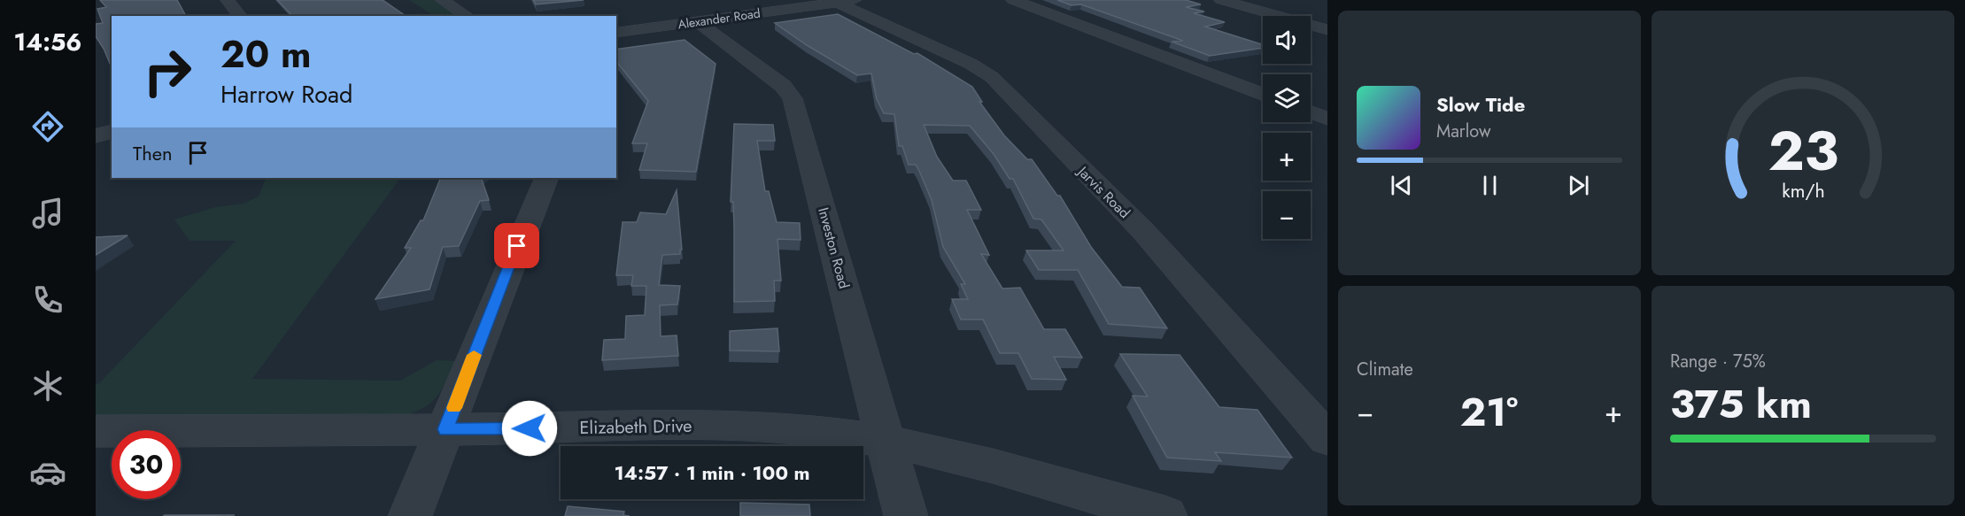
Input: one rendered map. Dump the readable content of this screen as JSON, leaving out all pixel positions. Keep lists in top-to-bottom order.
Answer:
{
  "streets": {
    "street": [
      "Alexander Road",
      "Jarvis Road",
      "Investon Road",
      "Elizabeth Drive"
    ]
  },
  "crossings": [
    ["Alexander Road", "Jarvis Road"],
    ["Alexander Road", "Investon Road"],
    ["Investon Road", "Elizabeth Drive"]
  ],
  "page": {
    "tabs": "14:56",
    "map_buttons": ["+", "−"],
    "turn": ["20 m", "Harrow Road"],
    "song": ["Slow Tide", "Marlow"],
    "then": "Then",
    "tile": [
      "Climate",
      ["Range · 75%", "375 km"]
    ],
    "heat": ["−", "21°", "+"],
    "limit": "30",
    "trip": "14:57 · 1 min · 100 m",
    "gauge": ["23", "km/h"]
  }
}
